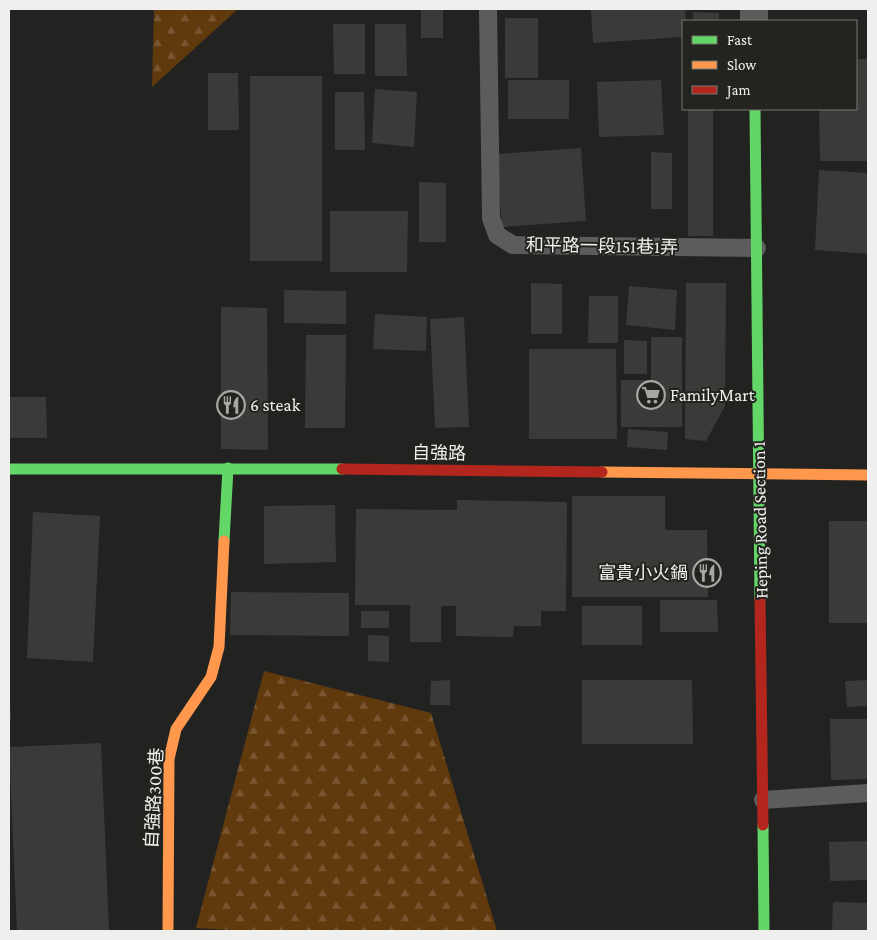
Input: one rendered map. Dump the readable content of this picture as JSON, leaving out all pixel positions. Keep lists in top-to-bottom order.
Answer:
{
  "streets": {
    "street": ["自強路", "Heping Road Section 1", "自強路300巷"],
    "lane": ["和平路一段151巷1弄"]
  },
  "crossings": [
    ["和平路一段151巷1弄", "Heping Road Section 1"],
    ["自強路", "Heping Road Section 1"],
    ["自強路", "自強路300巷"]
  ],
  "places": {
    "supermarket": ["FamilyMart"],
    "restaurant": ["6 steak", "富貴小火鍋"]
  },
  "legend": ["Fast", "Slow", "Jam"]
}
